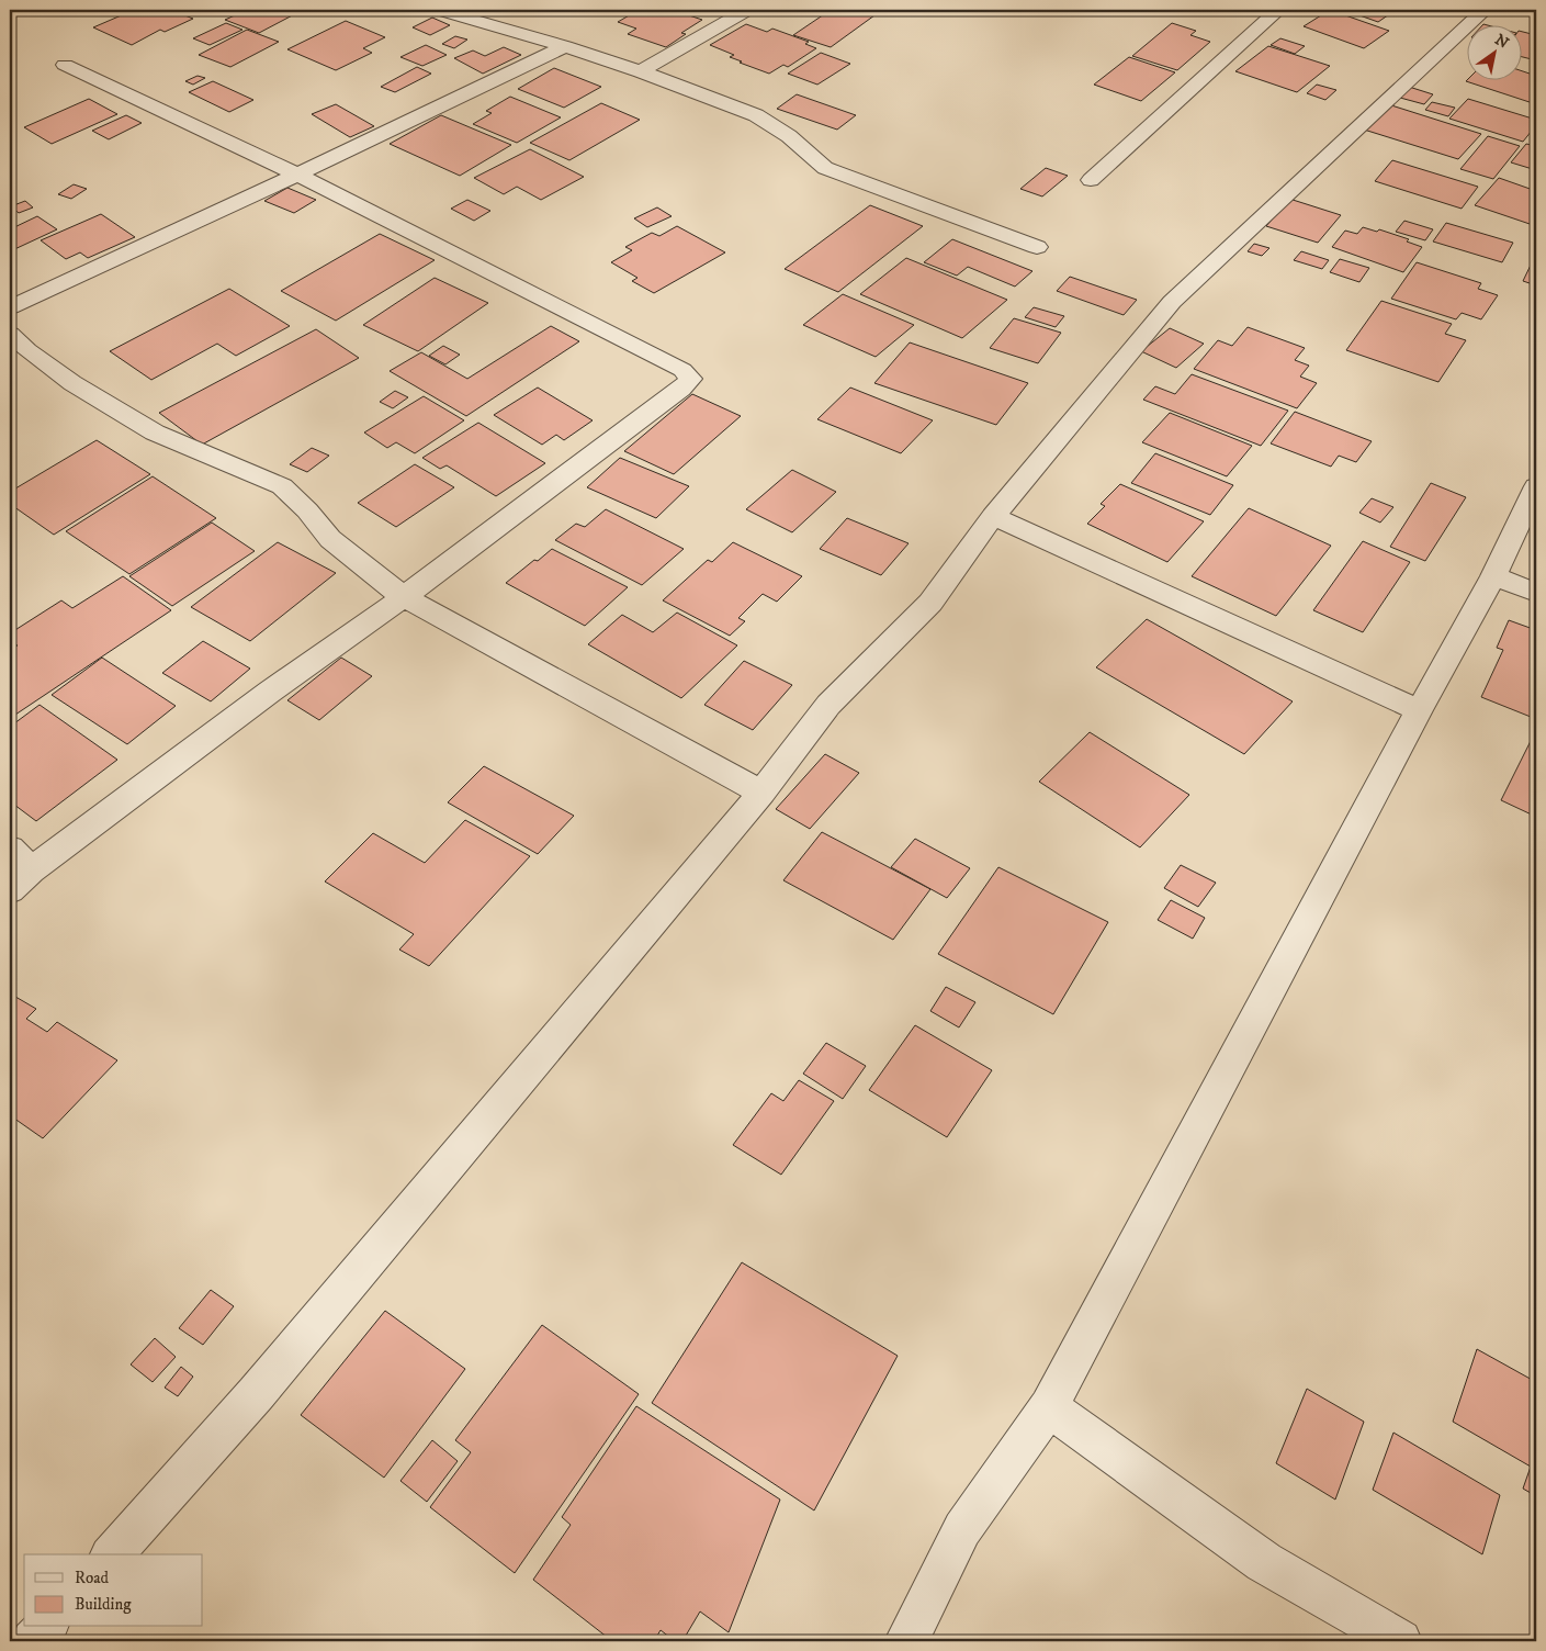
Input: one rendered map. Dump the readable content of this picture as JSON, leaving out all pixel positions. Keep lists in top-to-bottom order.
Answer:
{
  "legend": ["Road", "Building"],
  "north": "top right"
}
